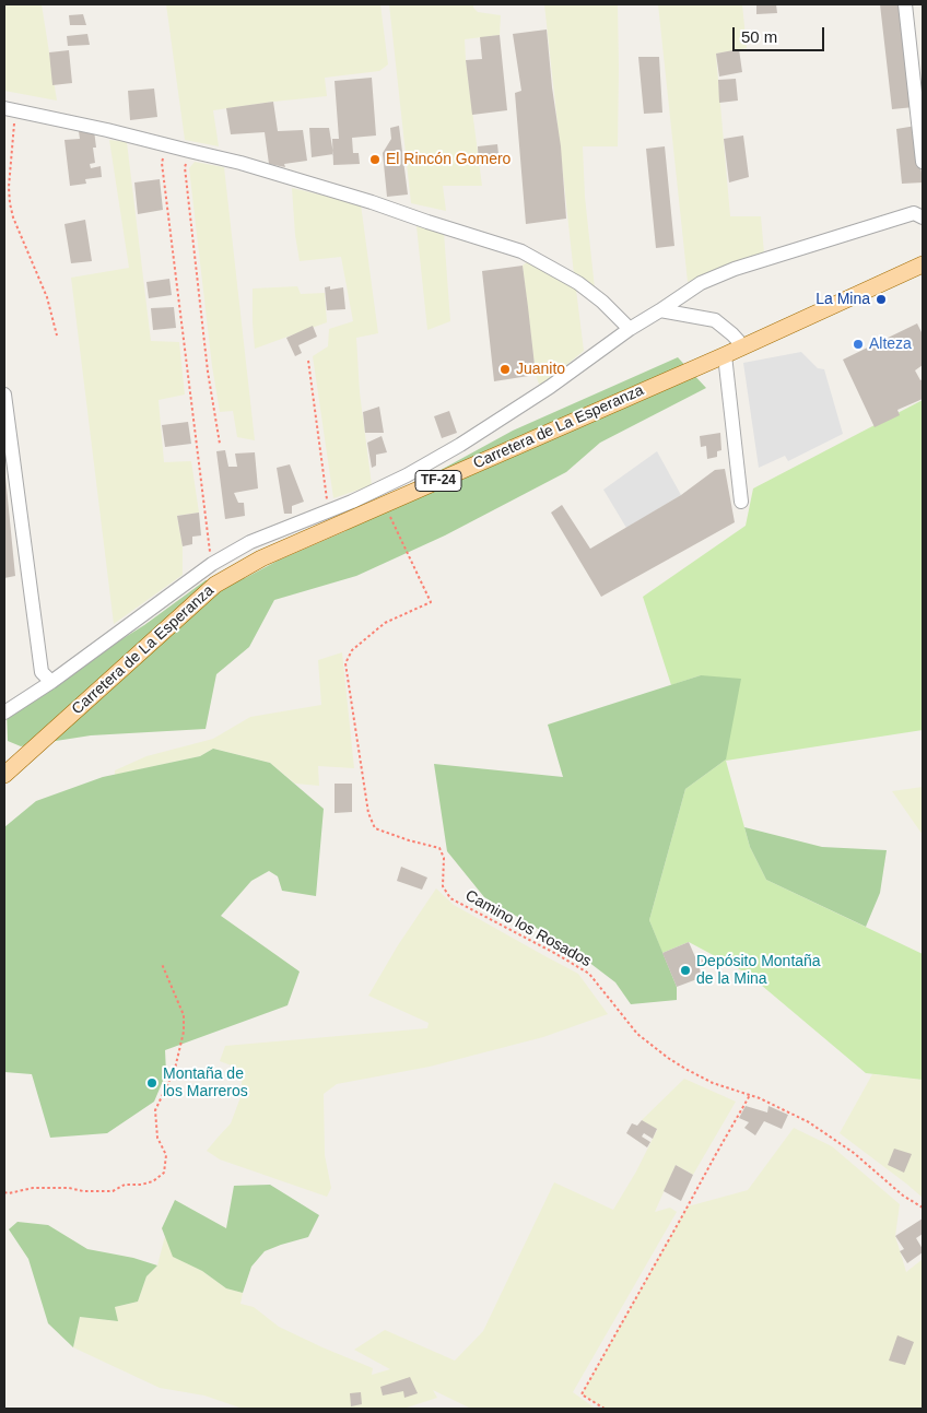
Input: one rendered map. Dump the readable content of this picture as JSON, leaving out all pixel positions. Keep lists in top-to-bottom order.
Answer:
{
  "streets": {
    "main road": ["Carretera de La Esperanza", "TF-24"],
    "path": ["Camino los Rosados"]
  },
  "crossings": [
    ["Carretera de La Esperanza", "Camino los Rosados"]
  ],
  "places": [
    "El Rincón Gomero",
    "La Mina",
    "Alteza",
    "Juanito",
    "Depósito Montaña de la Mina",
    "Montaña de los Marreros"
  ],
  "scale_bar": "50 m"
}
